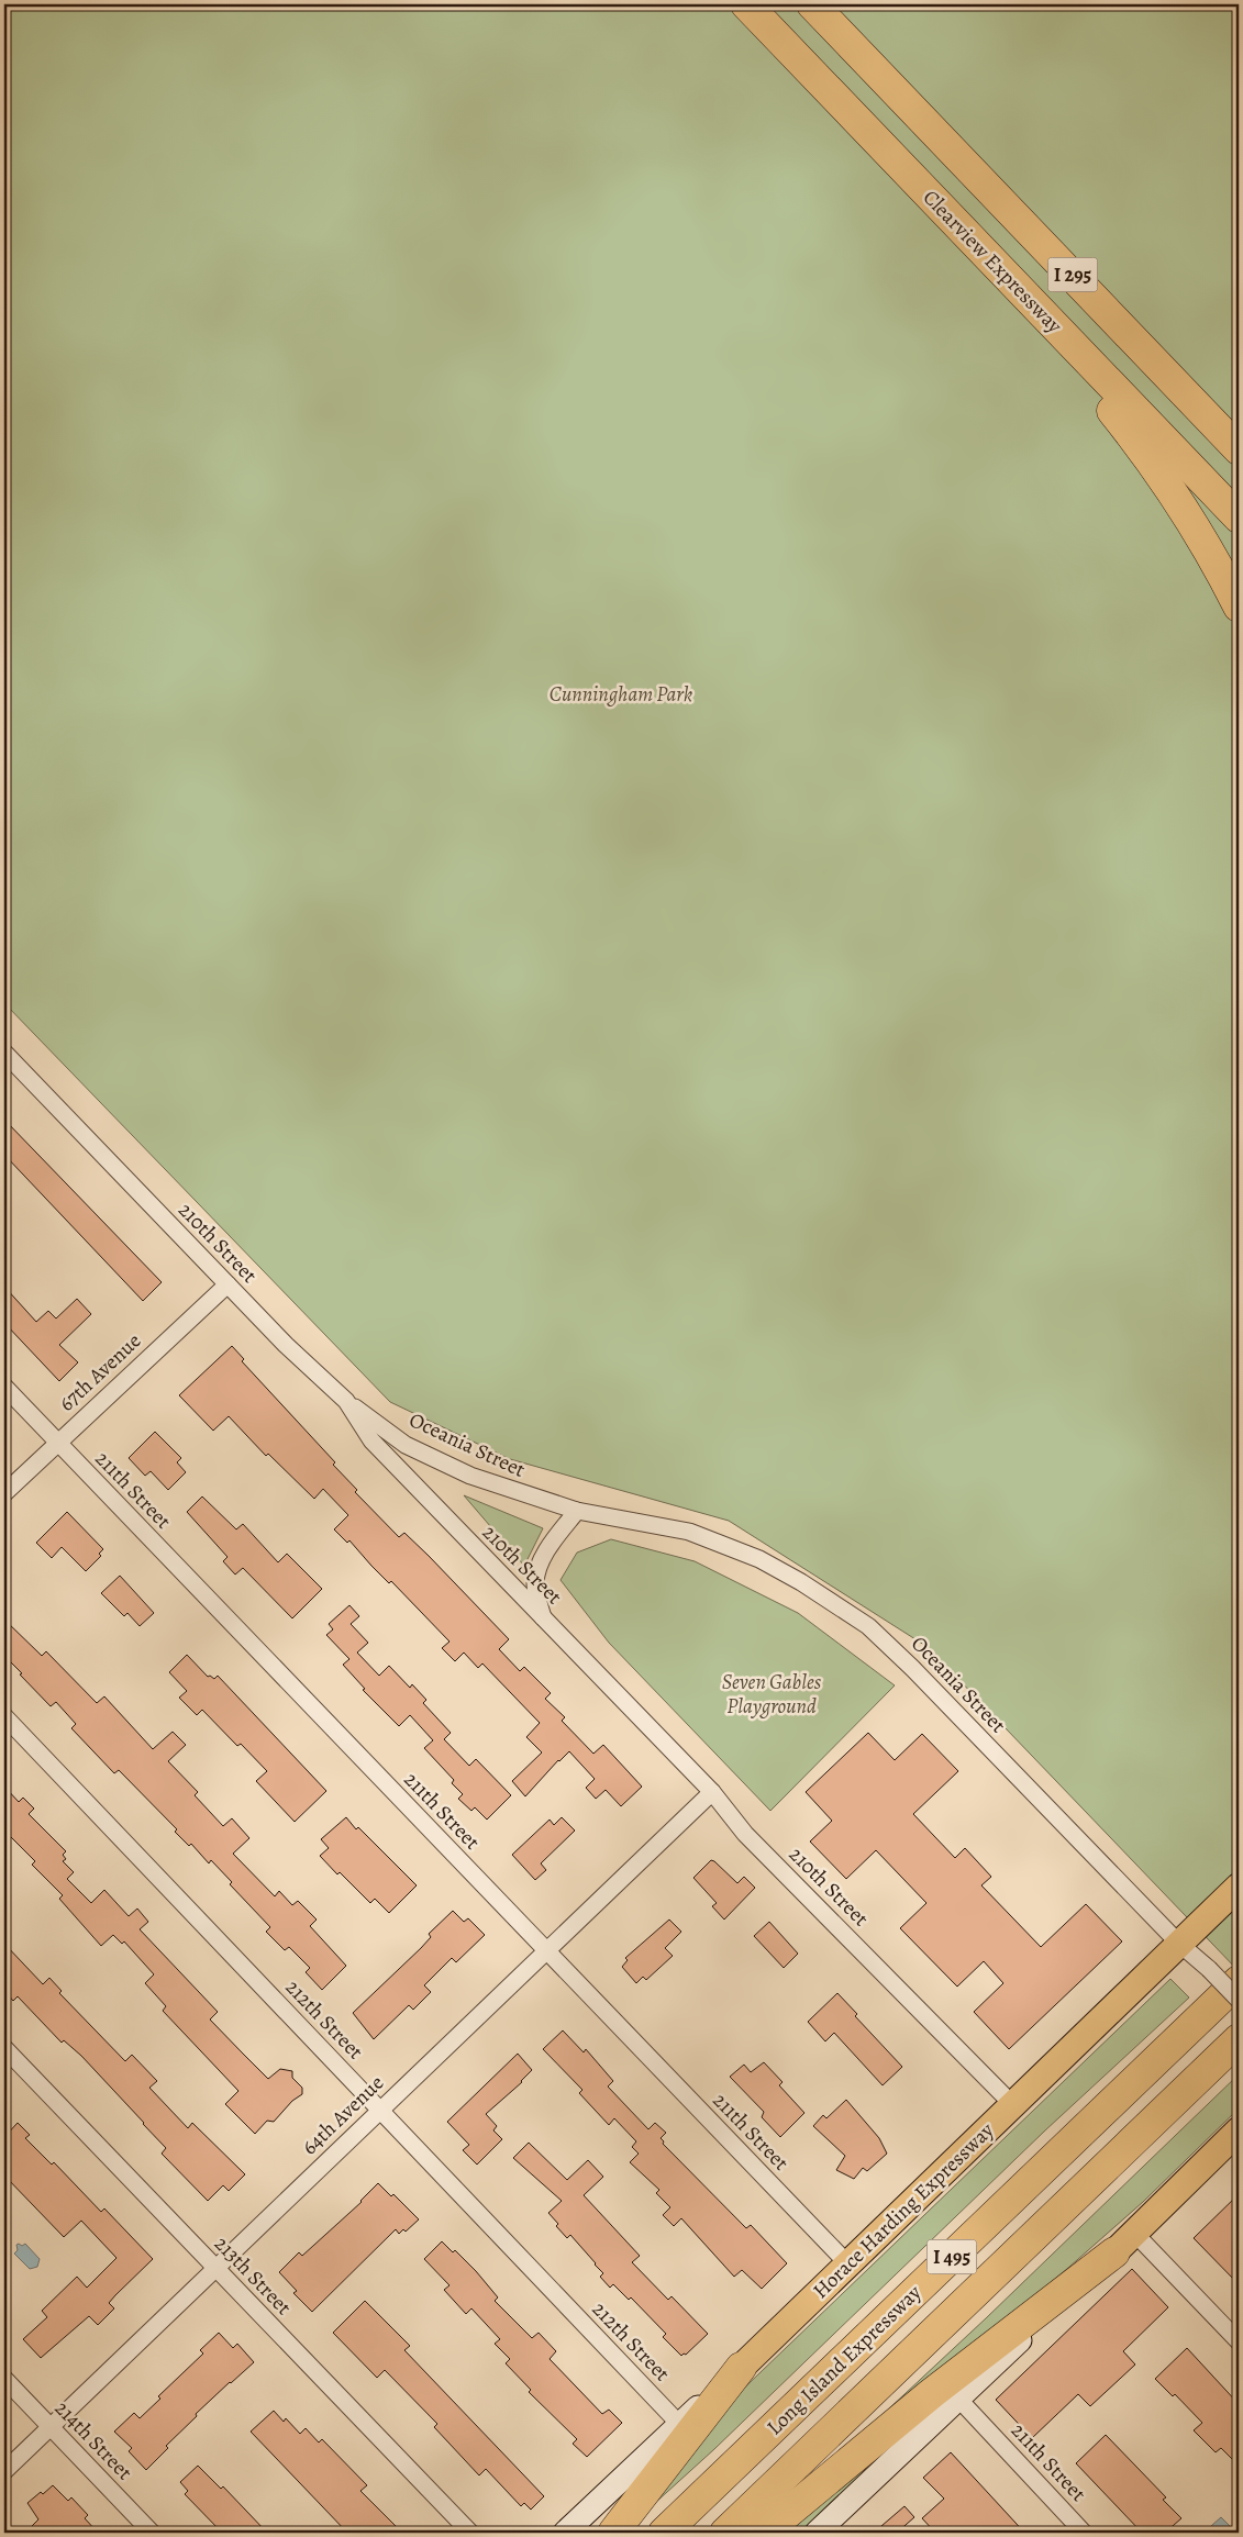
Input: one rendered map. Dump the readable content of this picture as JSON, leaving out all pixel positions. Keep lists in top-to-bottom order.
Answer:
{
  "streets": {
    "highway": [
      "Clearview Expressway",
      "I 295",
      "I 495",
      "Long Island Expressway"
    ],
    "main road": ["Horace Harding Expressway"],
    "street": [
      "210th Street",
      "67th Avenue",
      "Oceania Street",
      "211th Street",
      "212th Street",
      "64th Avenue",
      "213th Street",
      "214th Street"
    ]
  },
  "crossings": [
    ["210th Street", "67th Avenue"],
    ["210th Street", "Oceania Street"],
    ["210th Street", "64th Avenue"],
    ["210th Street", "Horace Harding Expressway"],
    ["67th Avenue", "211th Street"],
    ["Oceania Street", "Horace Harding Expressway"],
    ["211th Street", "64th Avenue"],
    ["211th Street", "Horace Harding Expressway"],
    ["212th Street", "64th Avenue"],
    ["212th Street", "Horace Harding Expressway"],
    ["64th Avenue", "213th Street"],
    ["64th Avenue", "214th Street"]
  ],
  "parks": ["Cunningham Park", "Seven Gables Playground"]
}
